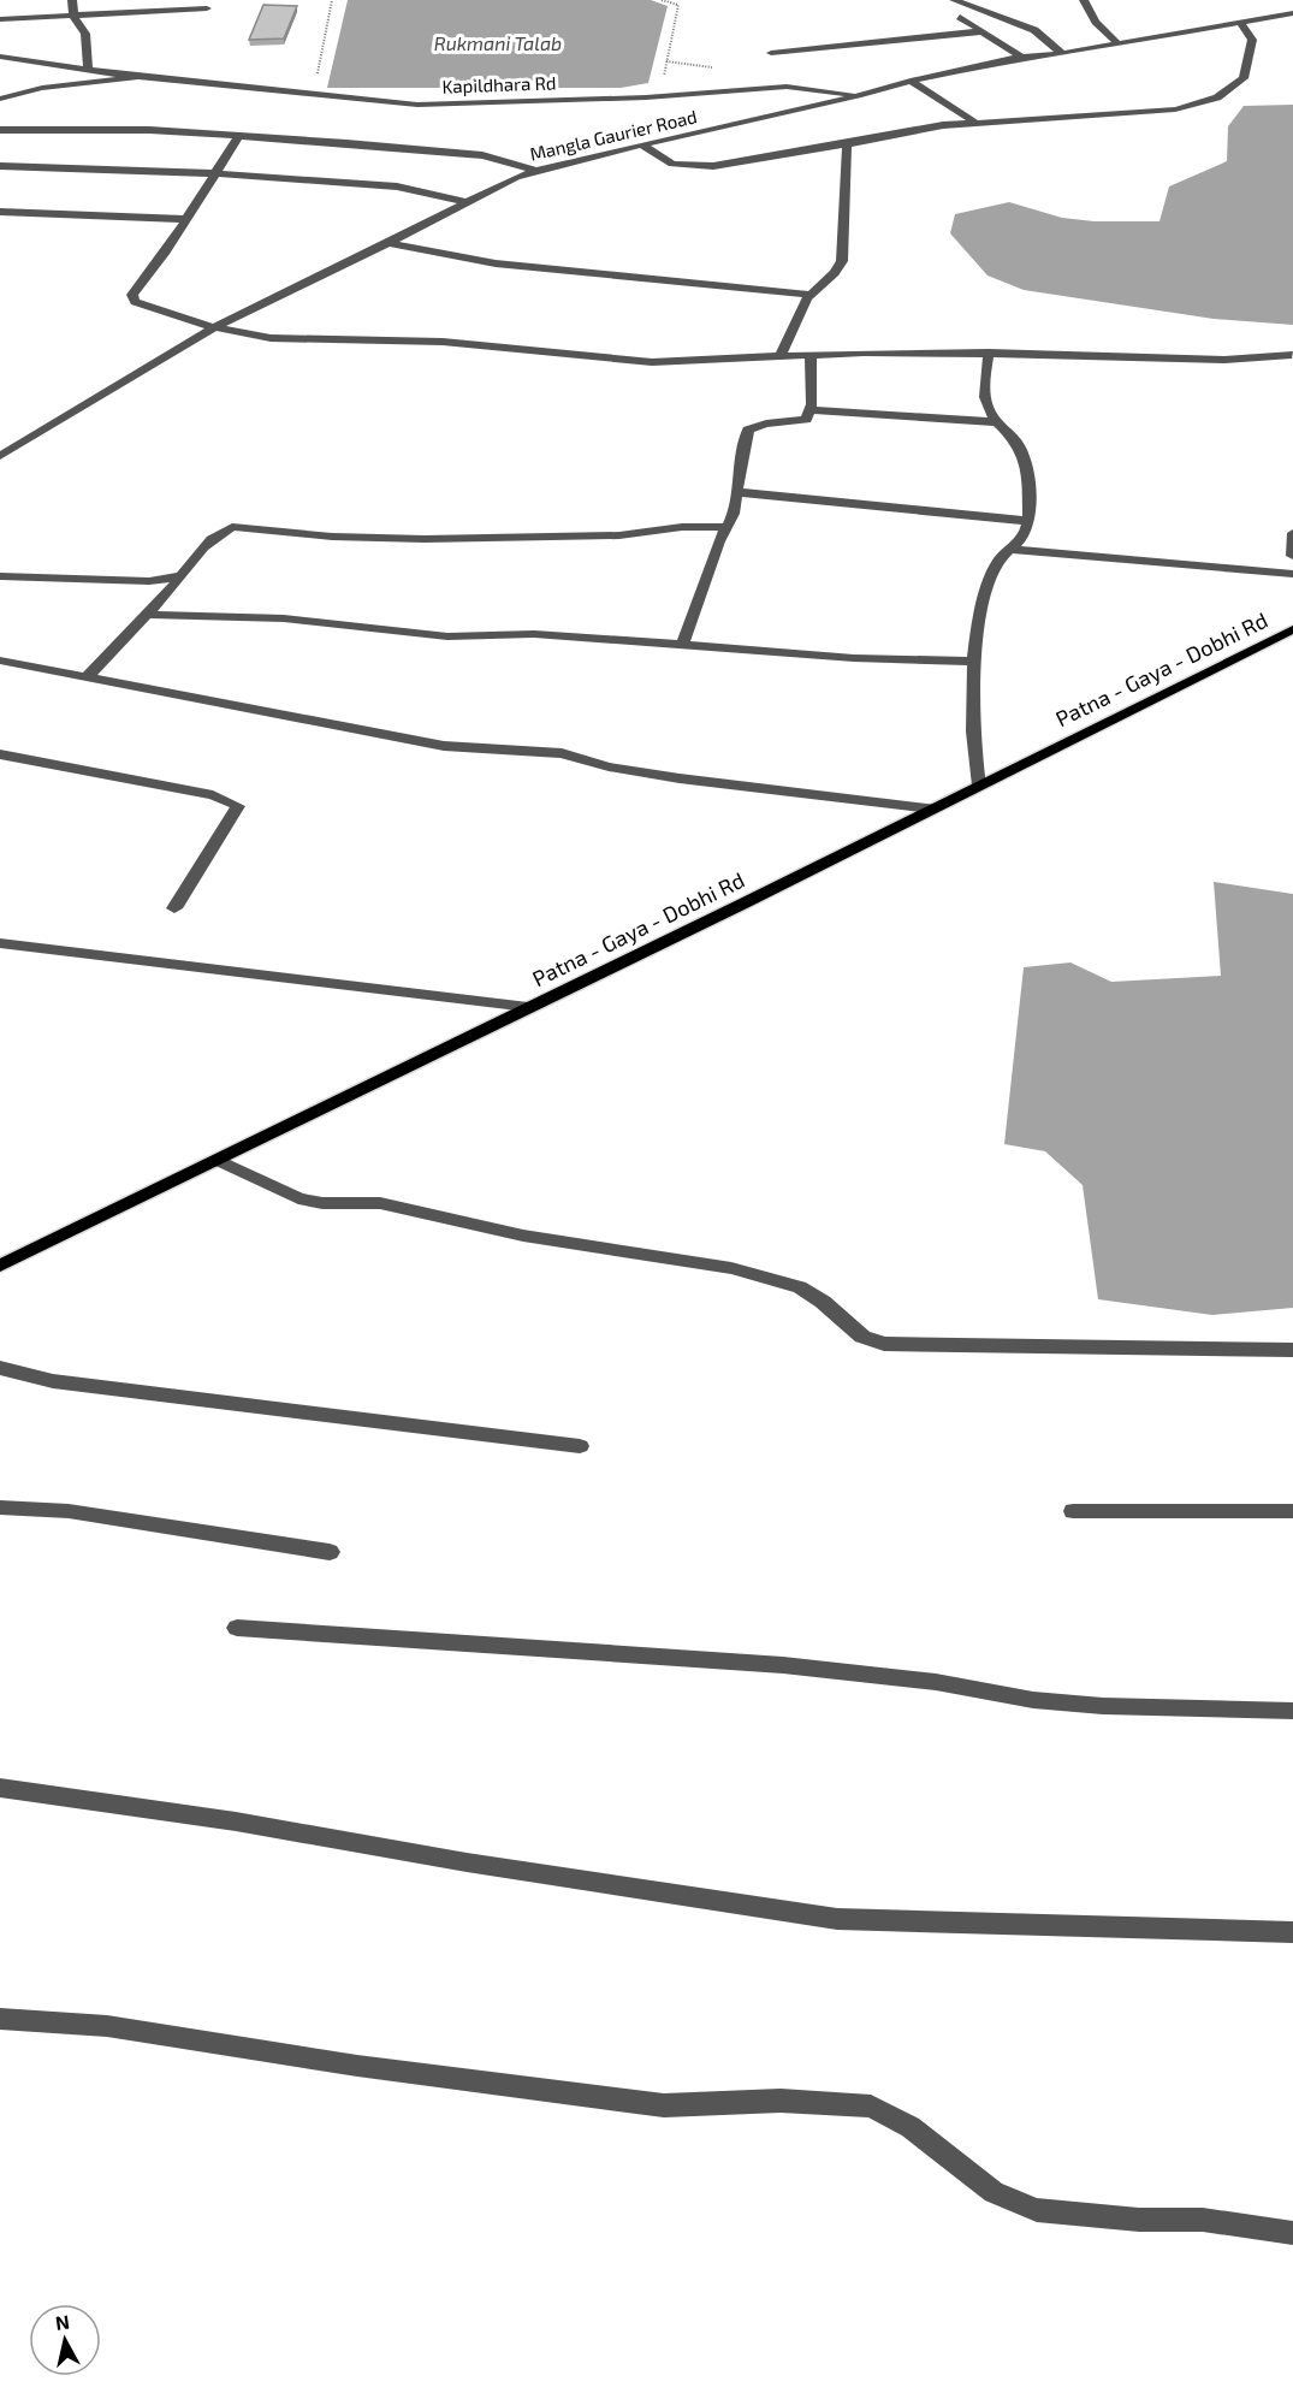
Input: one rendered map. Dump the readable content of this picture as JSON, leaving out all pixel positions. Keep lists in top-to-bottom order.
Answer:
{
  "streets": {
    "main road": ["Patna - Gaya - Dobhi Rd"],
    "street": ["Kapildhara Rd", "Mangla Gaurier Road"]
  },
  "crossings": [
    ["Kapildhara Rd", "Mangla Gaurier Road"]
  ],
  "water": ["Rukmani Talab"],
  "north": "top"
}
